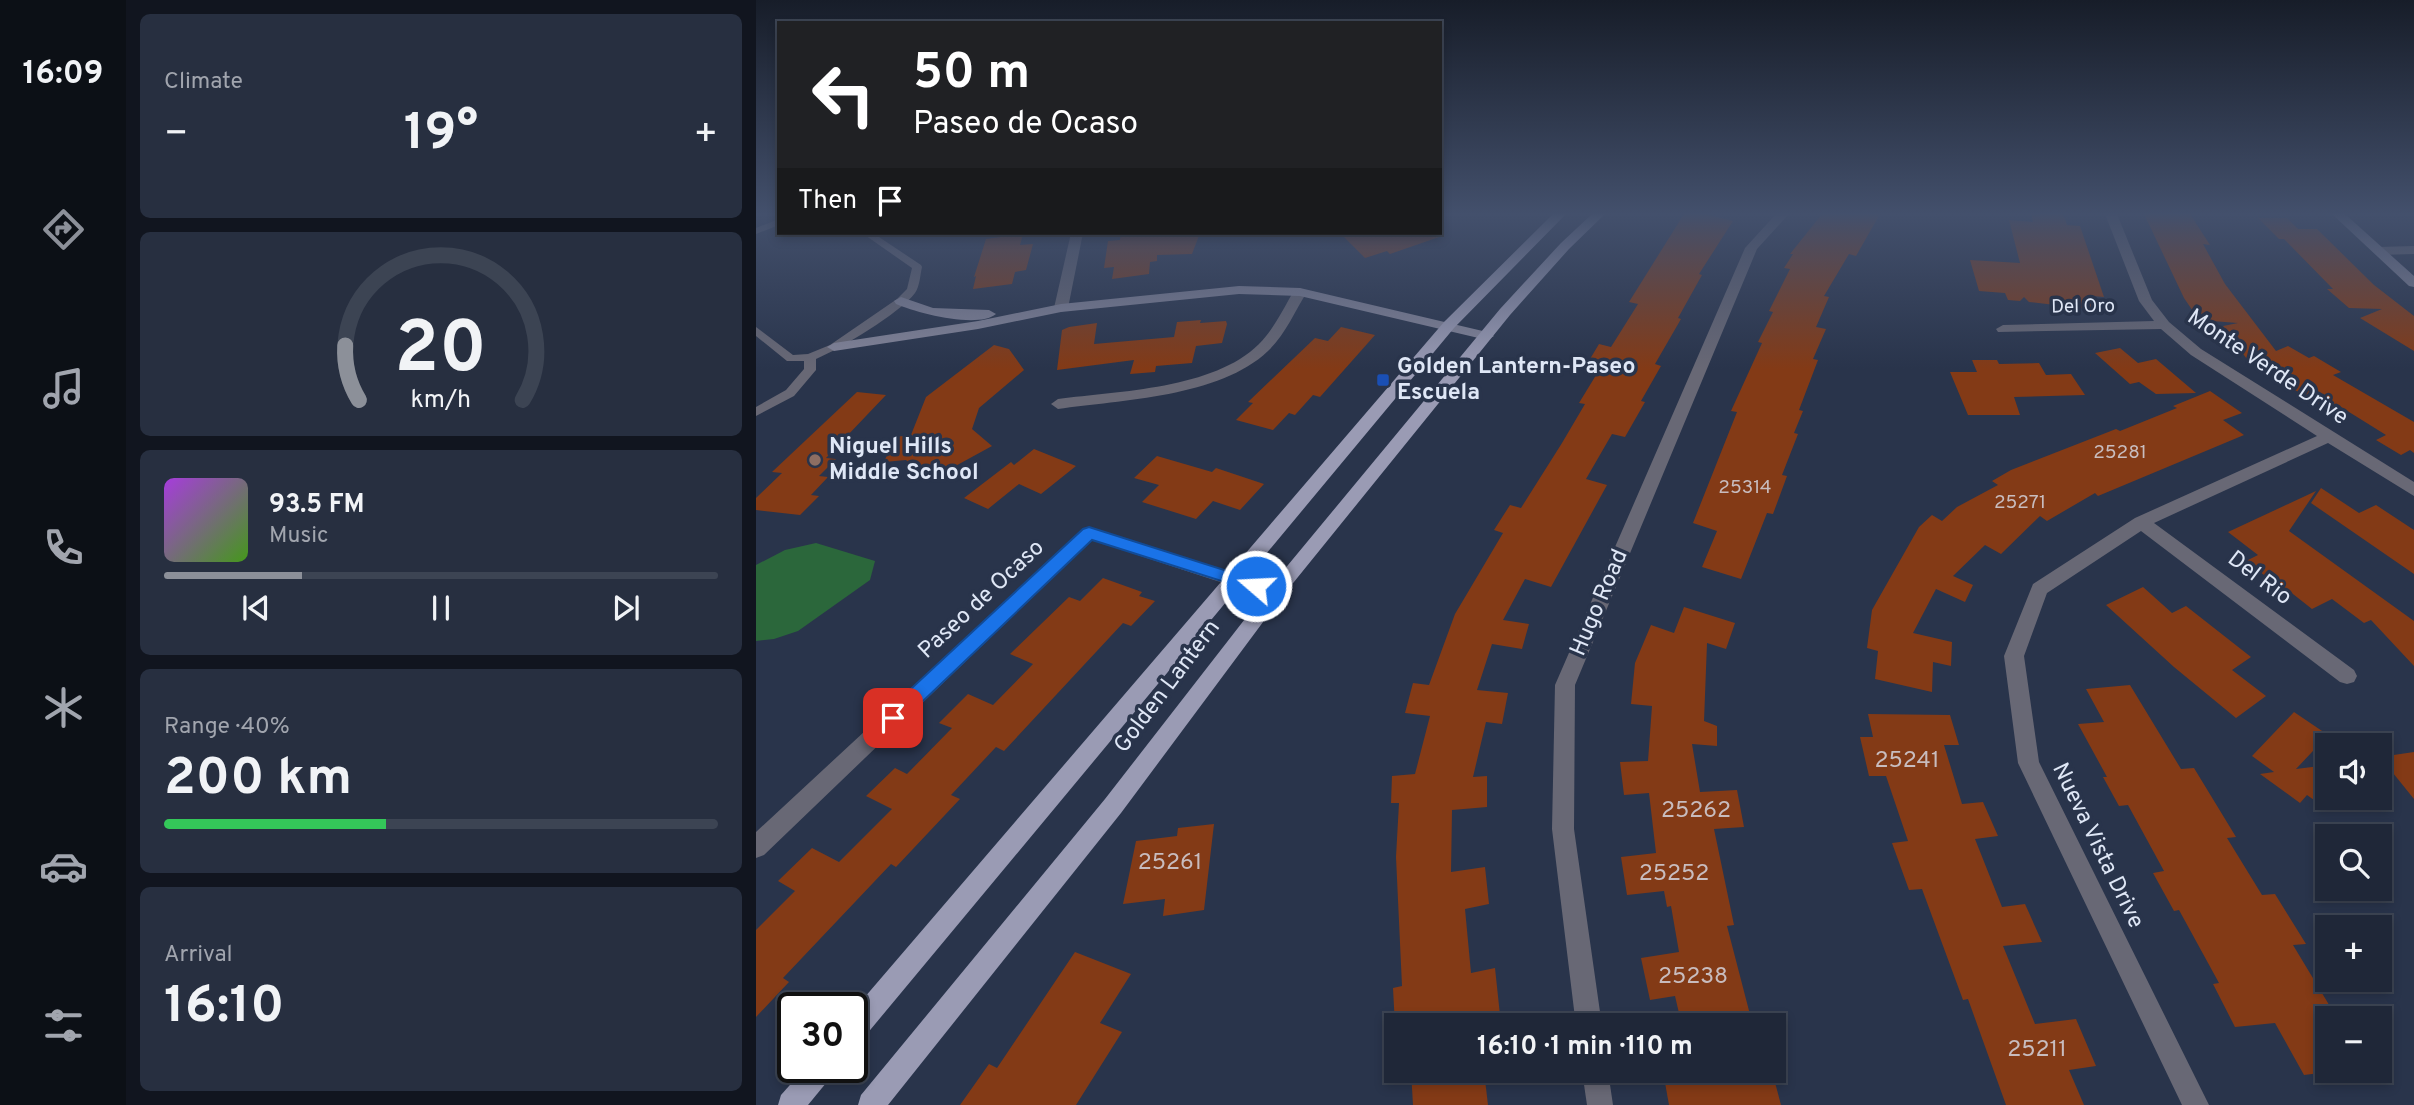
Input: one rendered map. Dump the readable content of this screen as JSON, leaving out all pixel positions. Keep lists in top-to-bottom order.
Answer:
{
  "streets": {
    "main road": ["Golden Lantern"],
    "street": [
      "Del Oro",
      "Monte Verde Drive",
      "Del Rio",
      "Paseo de Ocaso",
      "Hugo Road",
      "Nueva Vista Drive"
    ]
  },
  "crossings": [
    ["Del Oro", "Monte Verde Drive"],
    ["Monte Verde Drive", "Nueva Vista Drive"],
    ["Del Rio", "Nueva Vista Drive"],
    ["Paseo de Ocaso", "Golden Lantern"]
  ],
  "places": {
    "transit": ["Golden Lantern-Paseo Escuela"],
    "other": ["Niguel Hills Middle School"]
  },
  "house_numbers": [
    "25281",
    "25314",
    "25271",
    "25241",
    "25262",
    "25261",
    "25252",
    "25238",
    "25211"
  ],
  "page": {
    "tabs": "16:09",
    "tile": [
      "Climate",
      ["Range · 40%", "200 km"],
      ["Arrival", "16:10"]
    ],
    "turn": ["50 m", "Paseo de Ocaso"],
    "heat": ["−", "19°", "+"],
    "then": "Then",
    "song": ["93.5 FM", "Music"],
    "map_buttons": ["+", "−"],
    "limit": "30",
    "trip": "16:10 · 1 min · 110 m",
    "gauge": ["20", "km/h"]
  }
}
